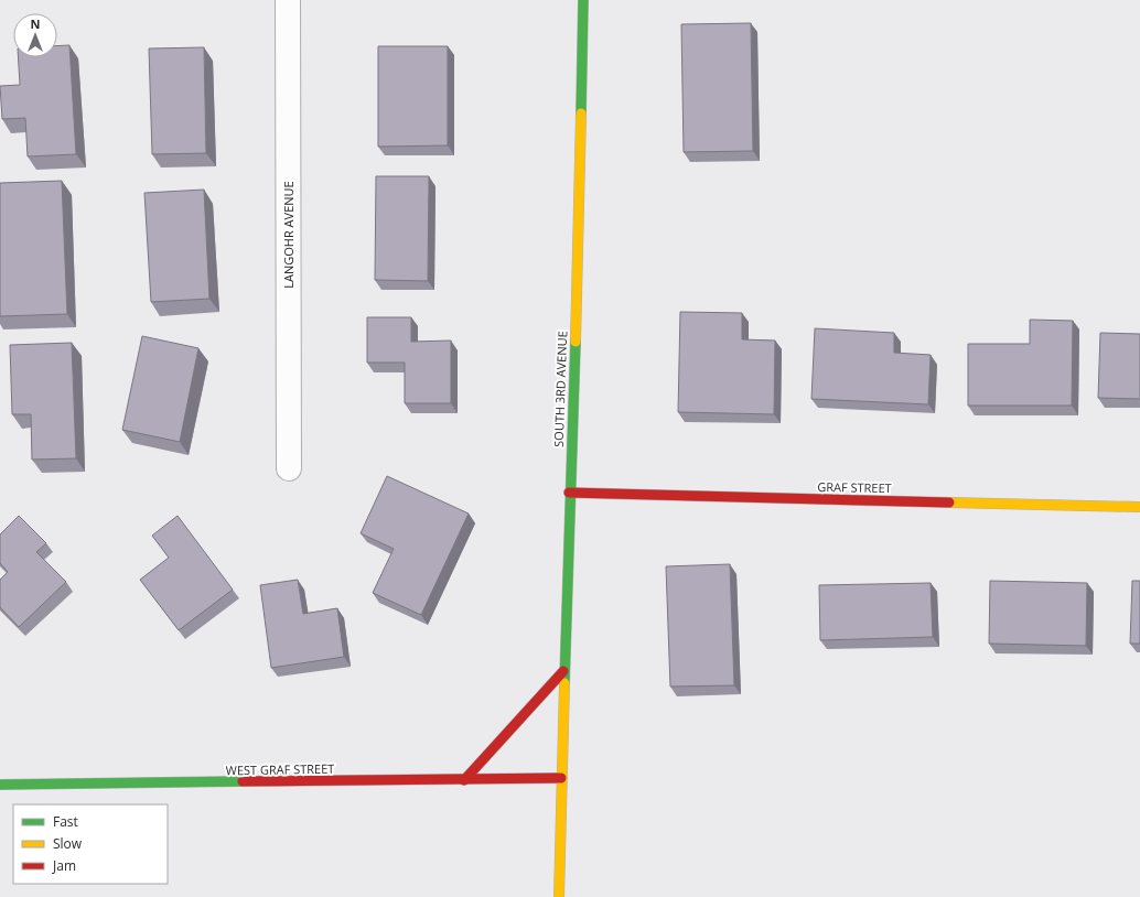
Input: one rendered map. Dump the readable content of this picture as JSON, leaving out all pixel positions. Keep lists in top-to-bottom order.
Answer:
{
  "streets": {
    "main road": ["SOUTH 3RD AVENUE", "GRAF STREET", "WEST GRAF STREET"],
    "street": ["LANGOHR AVENUE"]
  },
  "crossings": [
    ["SOUTH 3RD AVENUE", "GRAF STREET"],
    ["SOUTH 3RD AVENUE", "WEST GRAF STREET"]
  ],
  "legend": ["Fast", "Slow", "Jam"],
  "north": "top"
}
